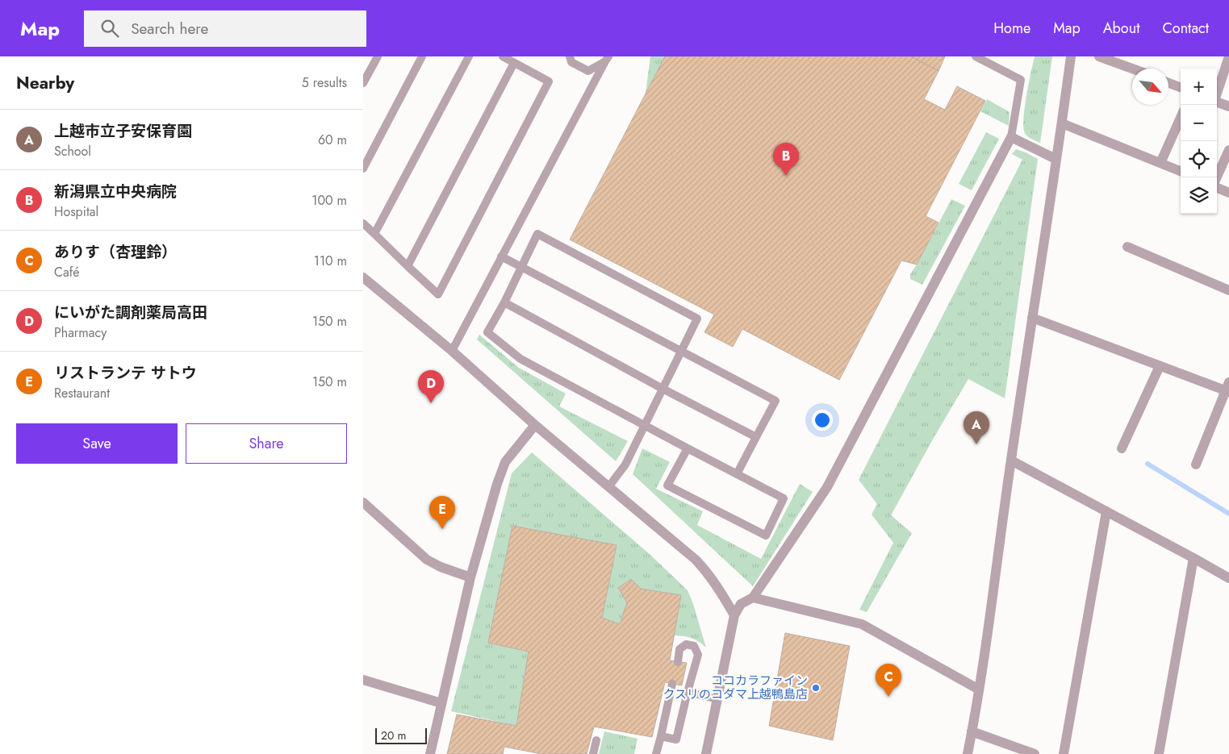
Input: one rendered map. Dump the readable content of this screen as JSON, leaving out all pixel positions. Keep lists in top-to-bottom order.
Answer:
{
  "places": ["ココカラファイン クスリのコダマ上越鴨島店"],
  "scale_bar": "20 m",
  "north": "bottom right",
  "page": {
    "header": "Map",
    "search": "Search here",
    "nav": [
      "Home",
      "Map",
      "About",
      "Contact"
    ],
    "heading": ["Nearby", "5 results"],
    "map_buttons": ["+", "−"],
    "list": [
      {
        "mark": "A",
        "name": "上越市立子安保育園",
        "note": "School",
        "value": "60 m"
      },
      {
        "mark": "B",
        "name": "新潟県立中央病院",
        "note": "Hospital",
        "value": "100 m"
      },
      {
        "mark": "C",
        "name": "ありす（杏理鈴）",
        "note": "Café",
        "value": "110 m"
      },
      {
        "mark": "D",
        "name": "にいがた調剤薬局高田",
        "note": "Pharmacy",
        "value": "150 m"
      },
      {
        "mark": "E",
        "name": "リストランテ サトウ",
        "note": "Restaurant",
        "value": "150 m"
      }
    ],
    "pins": [
      "B",
      "D",
      "A",
      "E",
      "C"
    ],
    "buttons": ["Save", "Share"],
    "scale": "20 m"
  }
}
